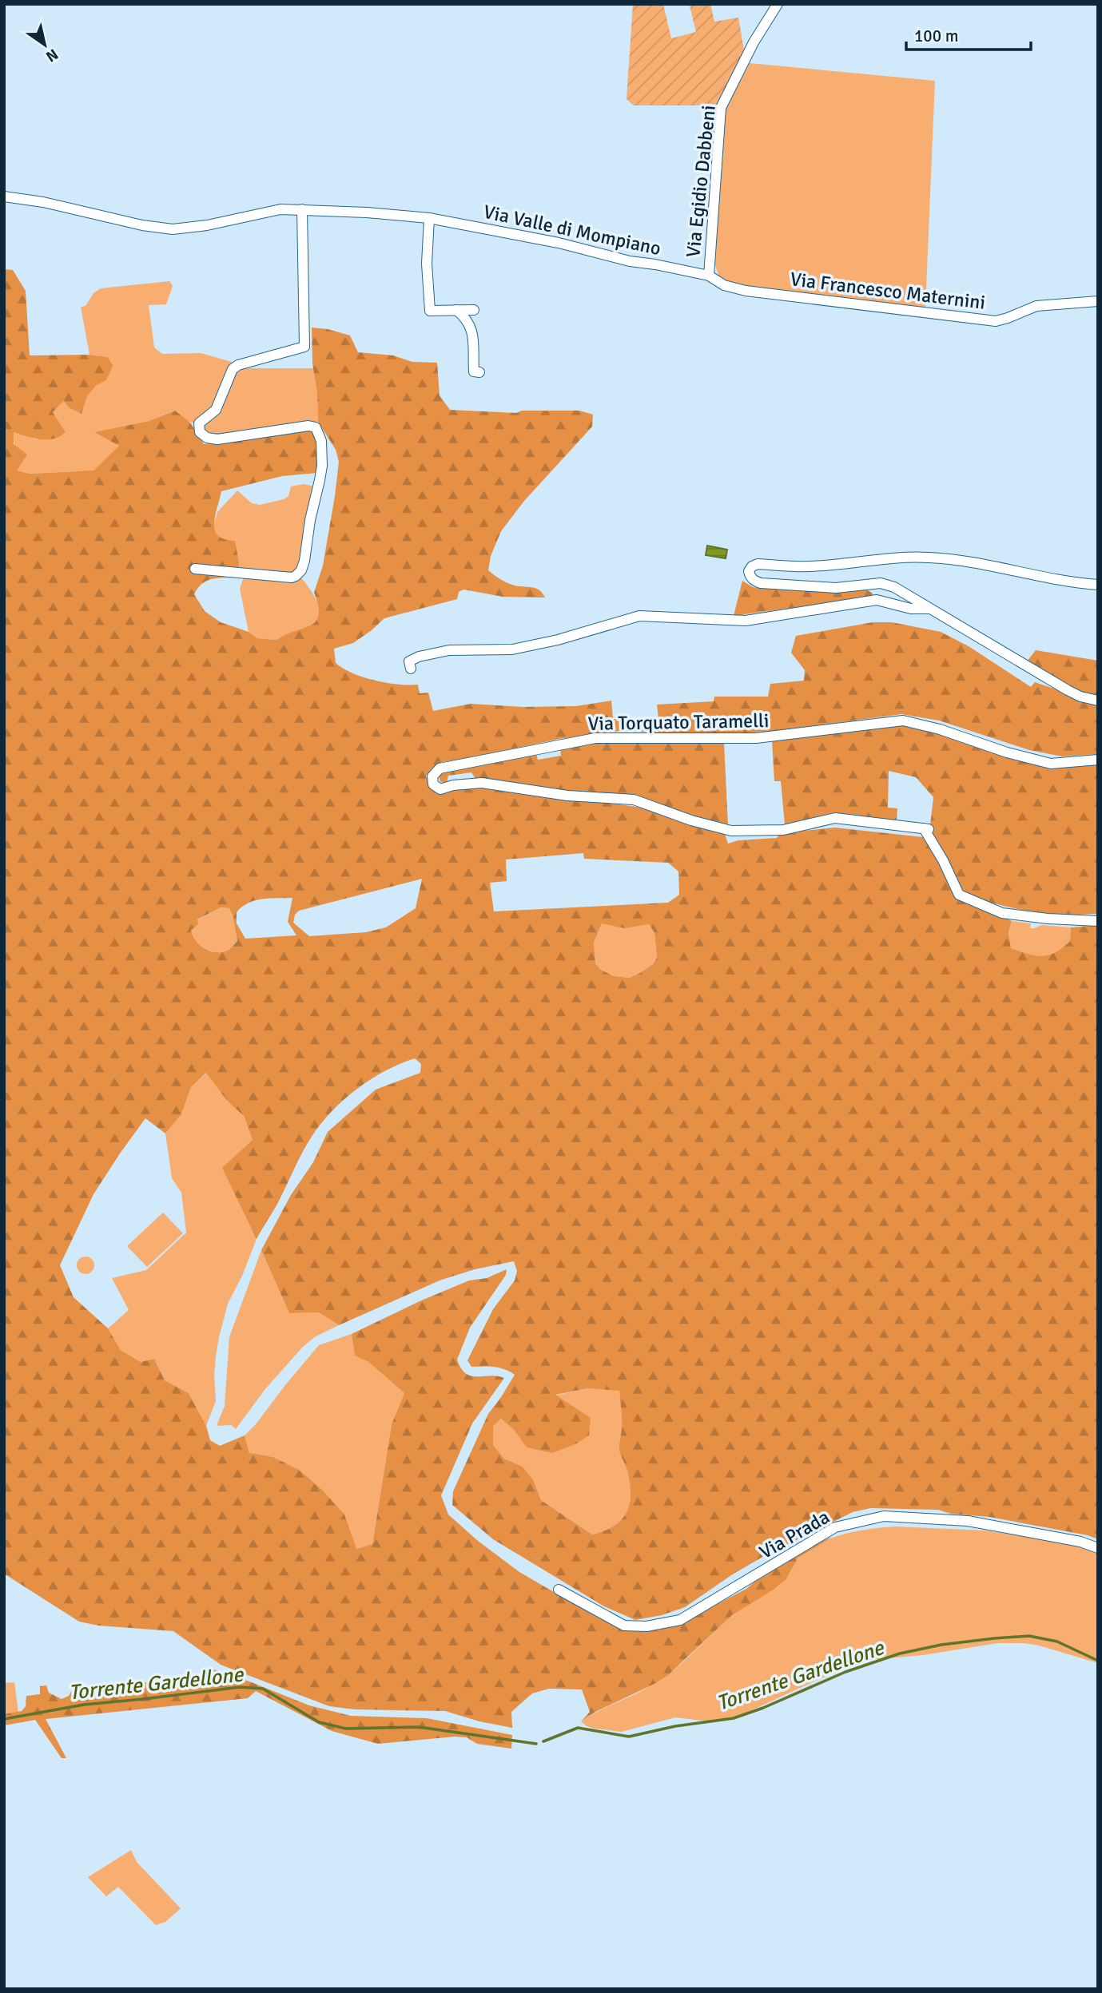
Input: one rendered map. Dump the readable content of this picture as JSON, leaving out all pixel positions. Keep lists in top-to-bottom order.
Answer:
{
  "streets": {
    "street": [
      "Via Egidio Dabbeni",
      "Via Valle di Mompiano",
      "Via Francesco Maternini",
      "Via Torquato Taramelli",
      "Via Prada"
    ]
  },
  "crossings": [
    ["Via Egidio Dabbeni", "Via Valle di Mompiano"],
    ["Via Egidio Dabbeni", "Via Francesco Maternini"],
    ["Via Valle di Mompiano", "Via Francesco Maternini"]
  ],
  "water": ["Torrente Gardellone"],
  "scale_bar": "100 m",
  "north": "bottom right"
}
